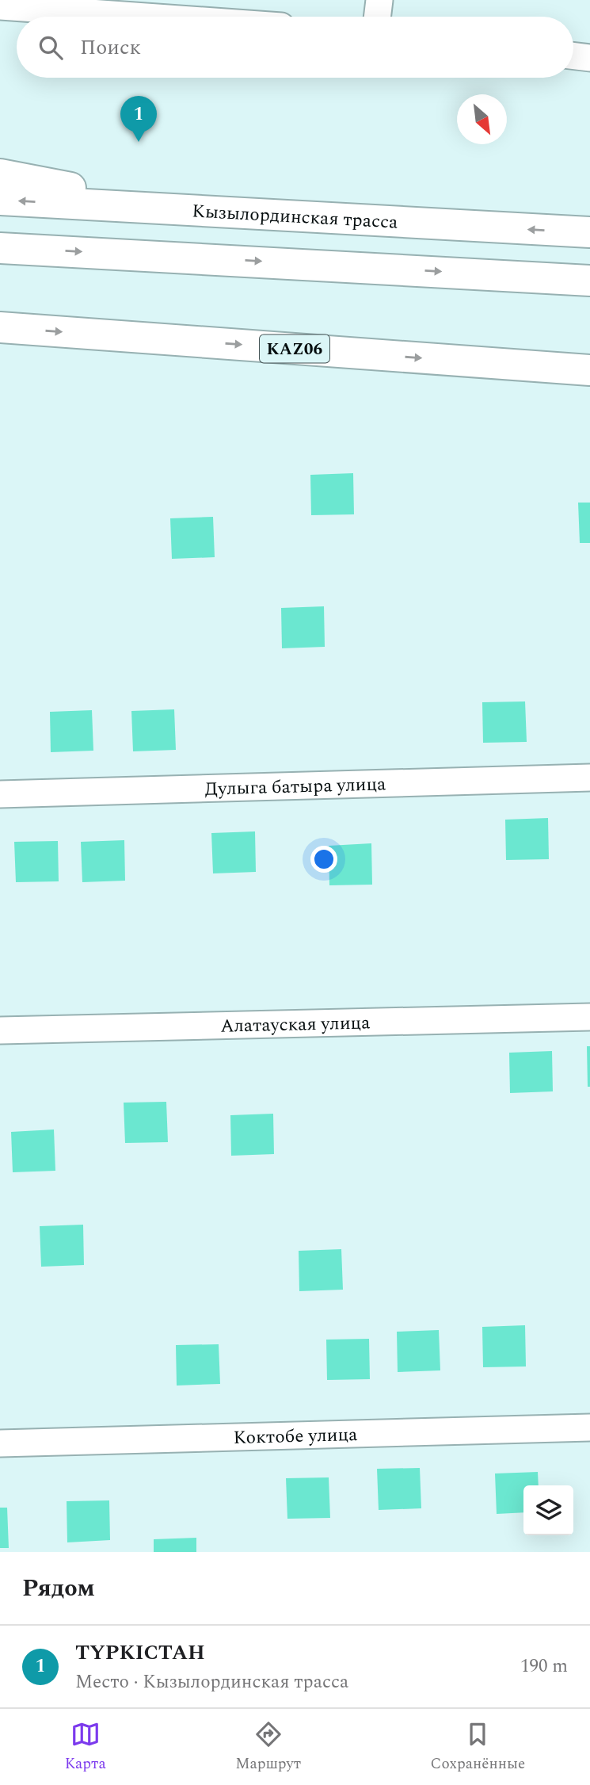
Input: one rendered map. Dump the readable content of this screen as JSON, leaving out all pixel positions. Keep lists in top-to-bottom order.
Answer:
{
  "streets": {
    "highway": ["Кызылординская трасса", "KАZ06"],
    "street": ["Дулыга батыра улица", "Алатауская улица", "Коктобе улица"]
  },
  "north": "bottom right",
  "page": {
    "search": "Поиск",
    "pins": "1",
    "heading": "Рядом",
    "list": [
      {
        "mark": "1",
        "name": "ТҮРКIСТАН",
        "note": "Место · Кызылординская трасса",
        "value": "190 m"
      }
    ],
    "nav": ["Карта", "Маршрут", "Сохранённые"]
  }
}
